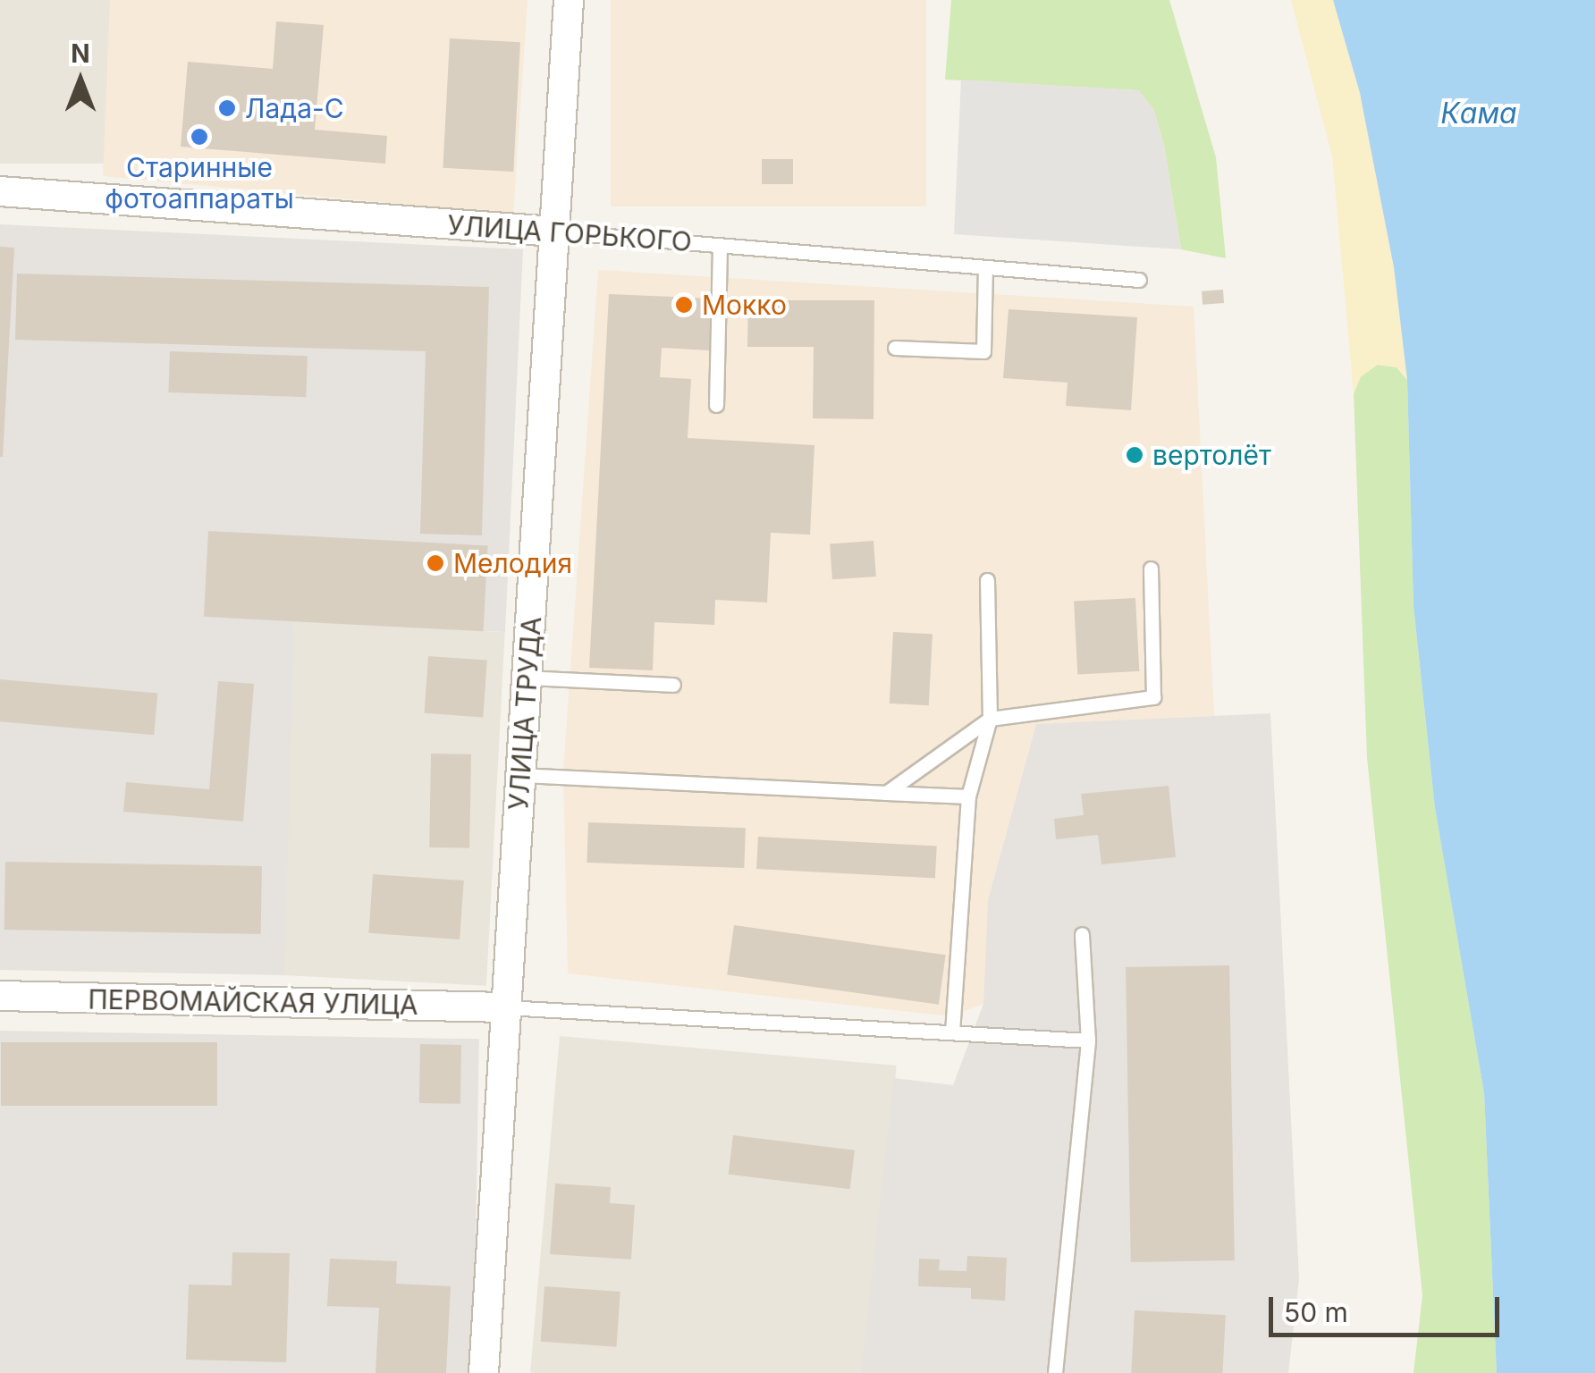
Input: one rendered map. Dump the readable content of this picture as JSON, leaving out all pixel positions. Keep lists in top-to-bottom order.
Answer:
{
  "streets": {
    "street": ["УЛИЦА ГОРЬКОГО", "УЛИЦА ТРУДА", "ПЕРВОМАЙСКАЯ УЛИЦА"]
  },
  "crossings": [
    ["УЛИЦА ГОРЬКОГО", "УЛИЦА ТРУДА"],
    ["УЛИЦА ТРУДА", "ПЕРВОМАЙСКАЯ УЛИЦА"]
  ],
  "water": ["Кама"],
  "places": [
    "Лада-С",
    "Старинные фотоаппараты",
    "Мокко",
    "вертолёт",
    "Мелодия"
  ],
  "scale_bar": "50 m",
  "north": "top"
}
